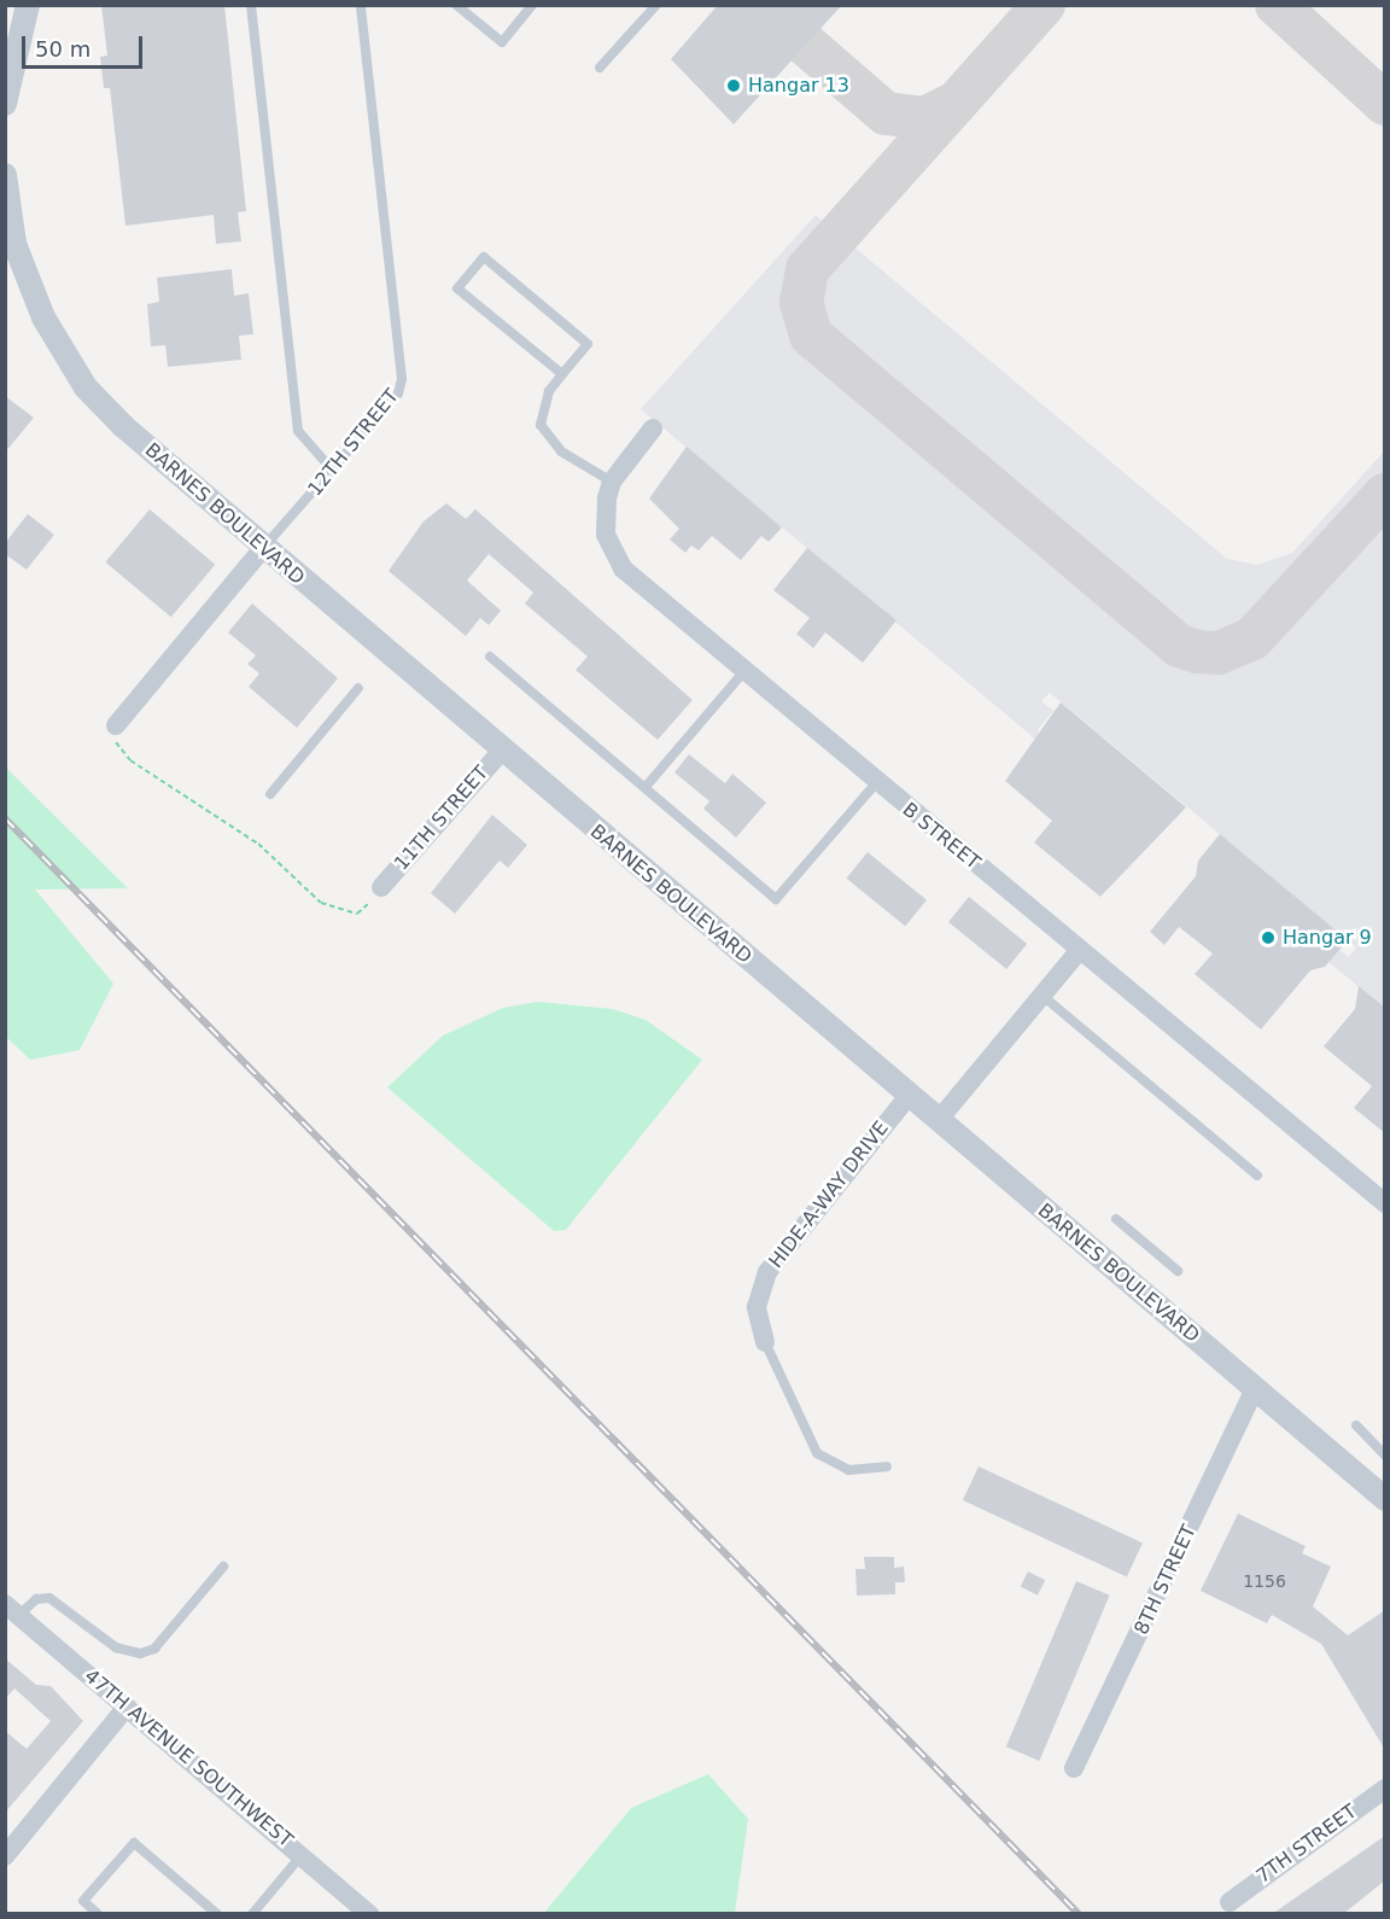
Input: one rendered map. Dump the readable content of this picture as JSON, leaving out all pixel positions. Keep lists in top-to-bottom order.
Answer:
{
  "streets": {
    "street": [
      "12TH STREET",
      "BARNES BOULEVARD",
      "11TH STREET",
      "B STREET",
      "HIDE-A-WAY DRIVE",
      "8TH STREET",
      "47TH AVENUE SOUTHWEST",
      "7TH STREET"
    ]
  },
  "crossings": [
    ["12TH STREET", "BARNES BOULEVARD"],
    ["BARNES BOULEVARD", "11TH STREET"],
    ["BARNES BOULEVARD", "HIDE-A-WAY DRIVE"],
    ["BARNES BOULEVARD", "8TH STREET"]
  ],
  "places": ["Hangar 13", "Hangar 9"],
  "house_numbers": ["1156"],
  "scale_bar": "50 m"
}
